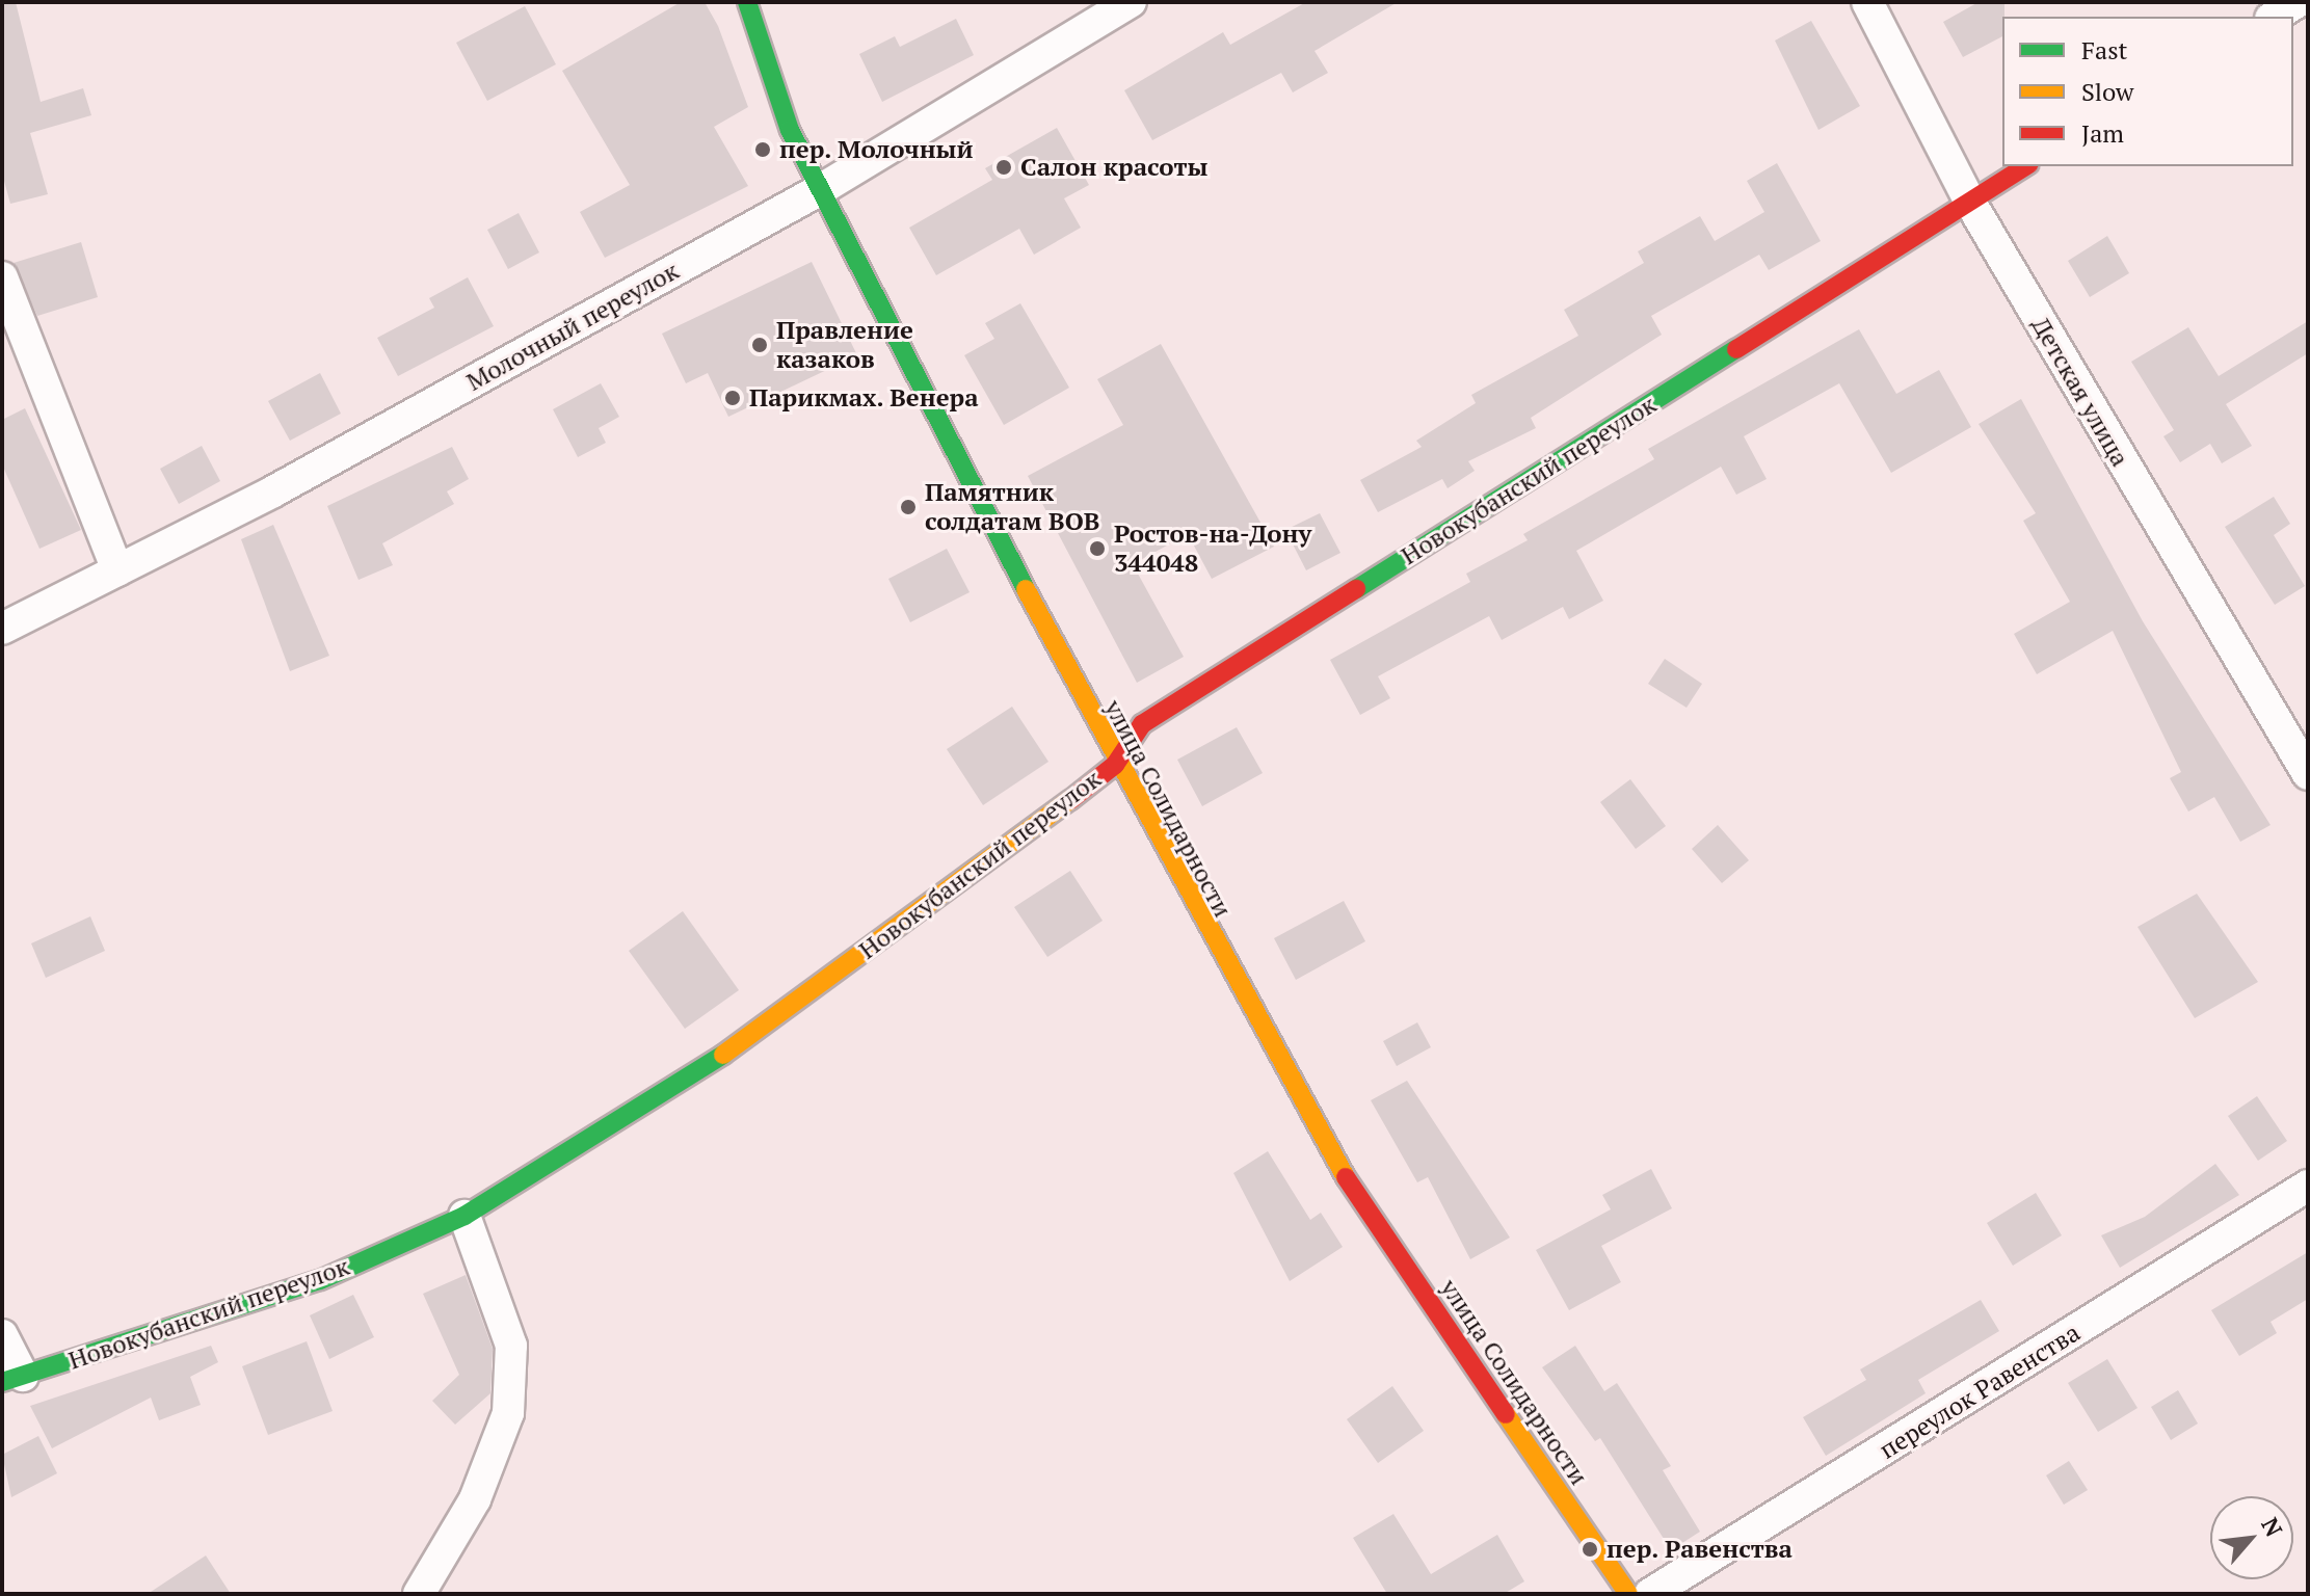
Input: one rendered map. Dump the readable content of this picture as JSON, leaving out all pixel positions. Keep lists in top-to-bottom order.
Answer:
{
  "streets": {
    "street": [
      "Молочный переулок",
      "Детская улица",
      "Новокубанский переулок",
      "улица Солидарности",
      "переулок Равенства"
    ]
  },
  "crossings": [
    ["Молочный переулок", "улица Солидарности"],
    ["Детская улица", "Новокубанский переулок"],
    ["Новокубанский переулок", "улица Солидарности"]
  ],
  "places": [
    "пер. Молочный",
    "Салон красоты",
    "Правление казаков",
    "Парикмах. Венера",
    "Памятник солдатам ВОВ",
    "Ростов-на-Дону 344048",
    "пер. Равенства"
  ],
  "legend": ["Fast", "Slow", "Jam"],
  "north": "top right"
}
